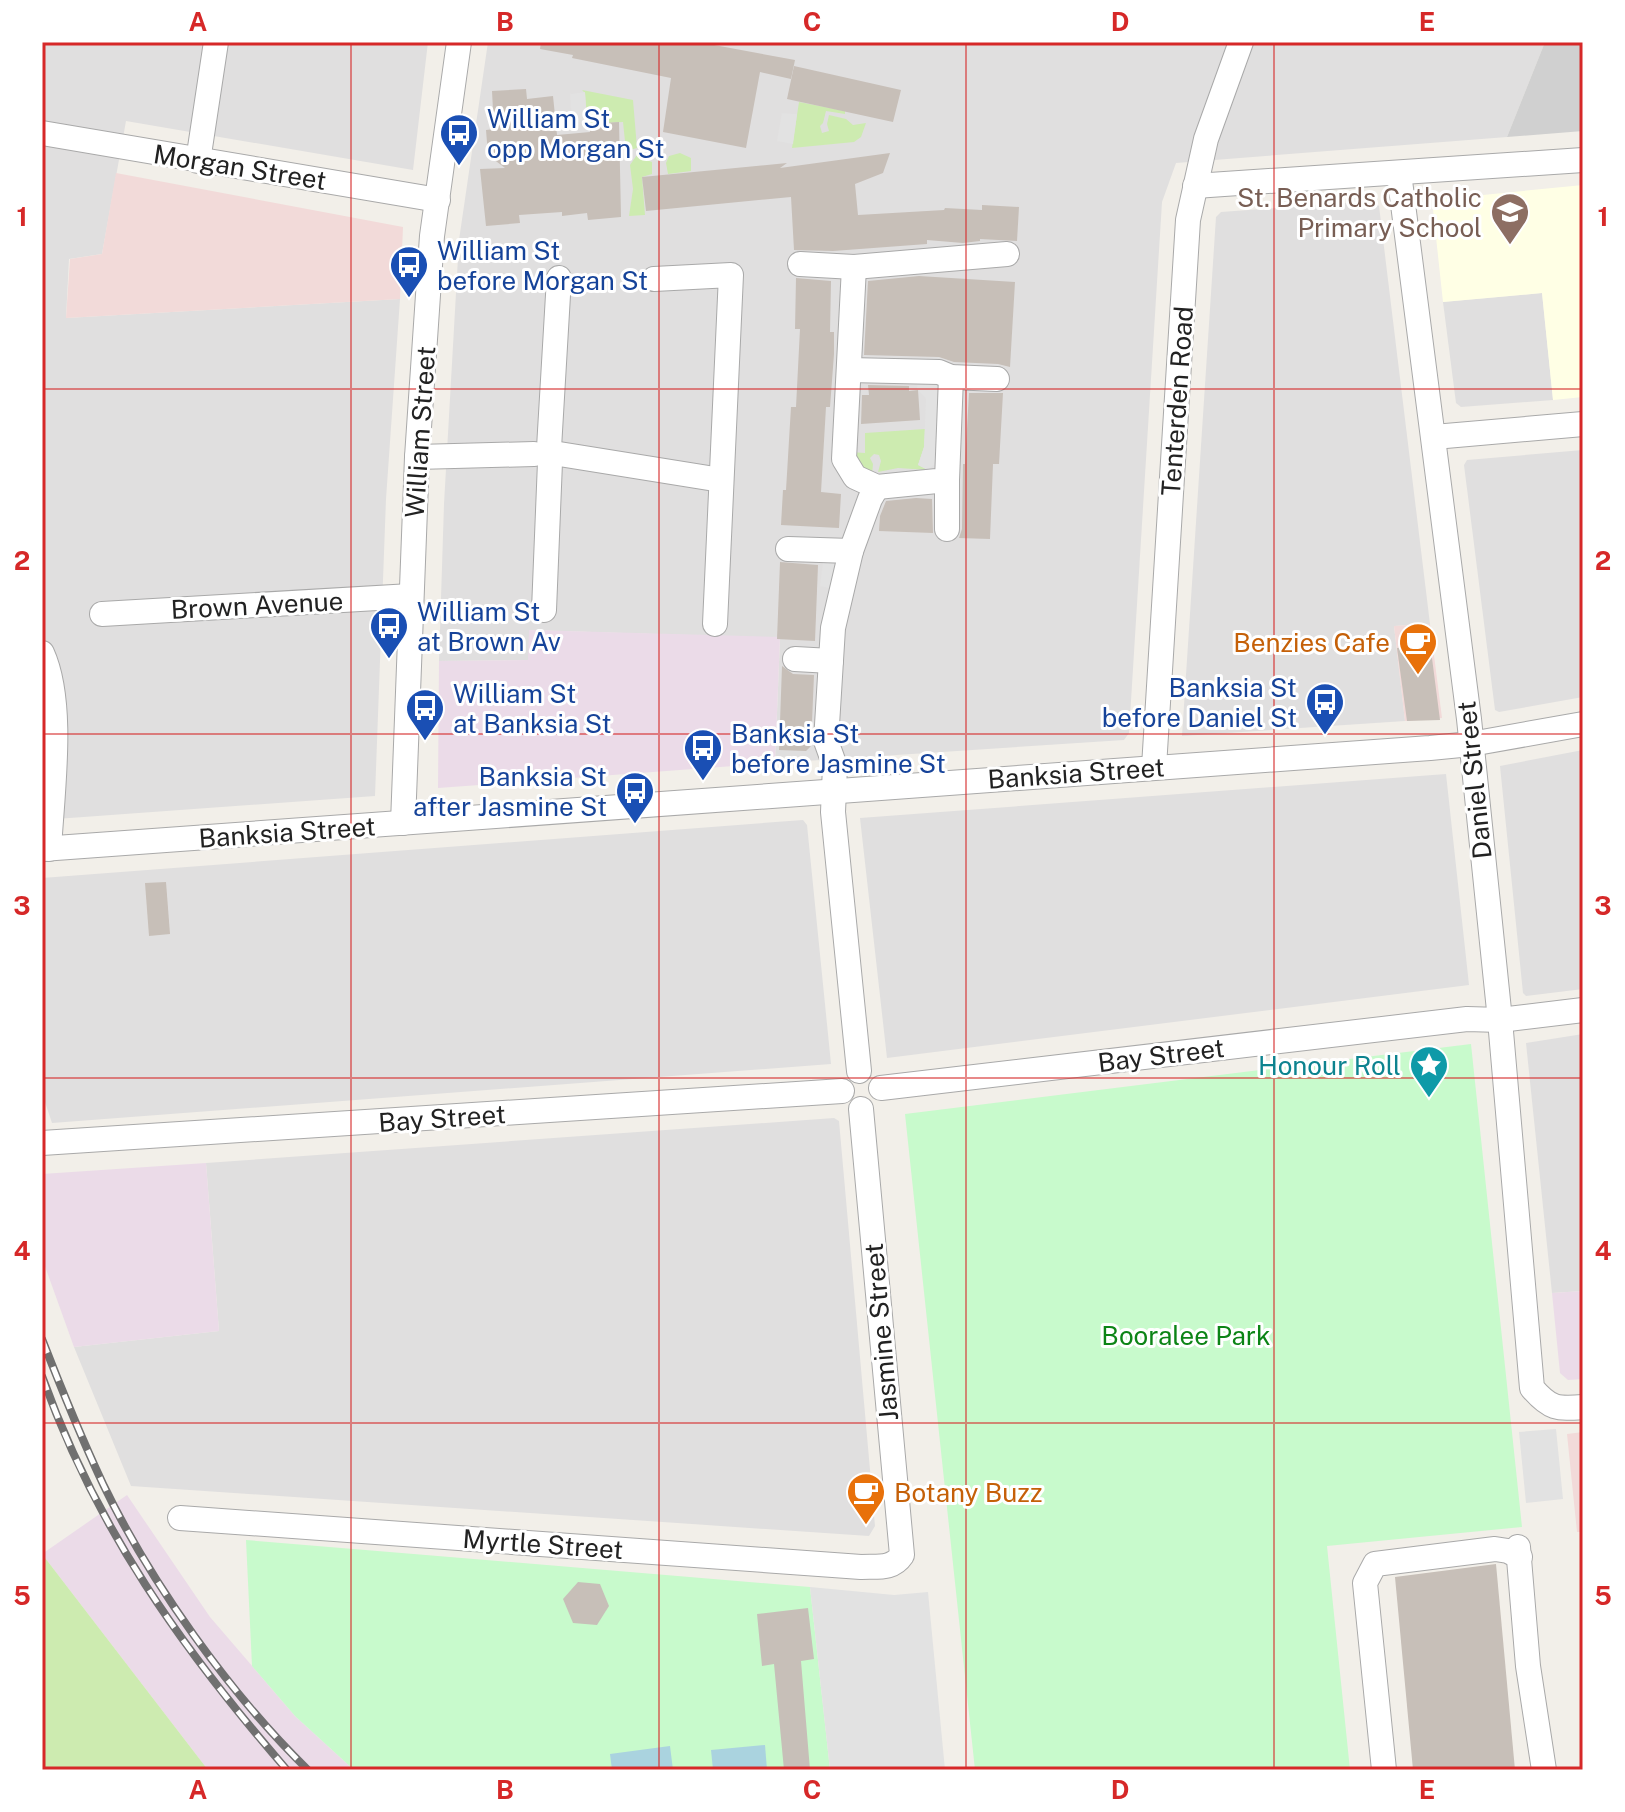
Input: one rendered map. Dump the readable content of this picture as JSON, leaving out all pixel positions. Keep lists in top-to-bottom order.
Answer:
{
  "streets": {
    "street": [
      "Morgan Street",
      "Tenterden Road",
      "William Street",
      "Brown Avenue",
      "Banksia Street",
      "Daniel Street",
      "Bay Street",
      "Jasmine Street",
      "Myrtle Street"
    ]
  },
  "crossings": [
    ["Morgan Street", "William Street"],
    ["Tenterden Road", "Banksia Street"],
    ["William Street", "Brown Avenue"],
    ["William Street", "Banksia Street"],
    ["Banksia Street", "Daniel Street"],
    ["Daniel Street", "Bay Street"],
    ["Bay Street", "Jasmine Street"],
    ["Jasmine Street", "Myrtle Street"]
  ],
  "parks": ["Booralee Park"],
  "places": {
    "bus stop": [
      "William St opp Morgan St",
      "William St before Morgan St",
      "William St at Brown Av",
      "Banksia St before Daniel St",
      "William St at Banksia St",
      "Banksia St before Jasmine St",
      "Banksia St after Jasmine St"
    ],
    "school or university": ["St. Benards Catholic Primary School"],
    "cafe": ["Benzies Cafe", "Botany Buzz"],
    "place": ["Honour Roll"]
  },
  "grid": {
    "columns": [
      "A",
      "B",
      "C",
      "D",
      "E"
    ],
    "rows": [
      "1",
      "2",
      "3",
      "4",
      "5"
    ]
  }
}
